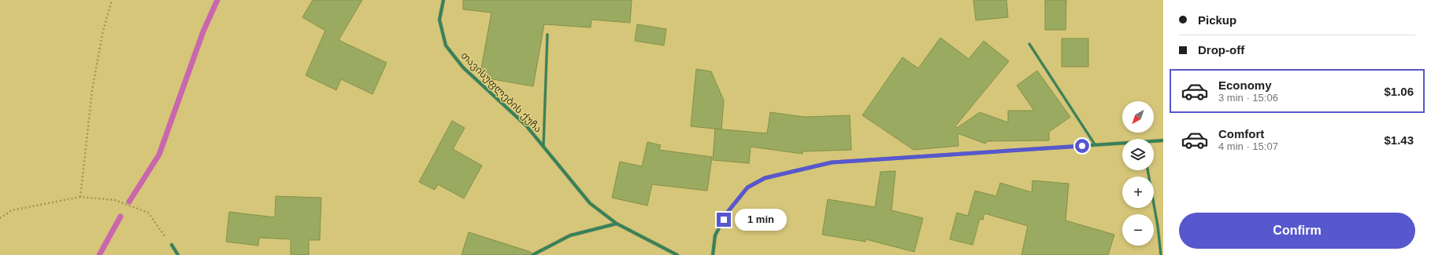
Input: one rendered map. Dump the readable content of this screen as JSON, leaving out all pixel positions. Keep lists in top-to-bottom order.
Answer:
{
  "streets": {
    "street": ["თავისუფლების ქუჩა"]
  },
  "north": "bottom left",
  "page": {
    "banner": ["Pickup", "Drop-off"],
    "list": [
      {
        "name": "Economy",
        "note": "3 min · 15:06",
        "value": "$1.06"
      },
      {
        "name": "Comfort",
        "note": "4 min · 15:07",
        "value": "$1.43"
      }
    ],
    "map_buttons": ["+", "−"],
    "buttons": "Confirm",
    "bubble": "1 min"
  }
}
